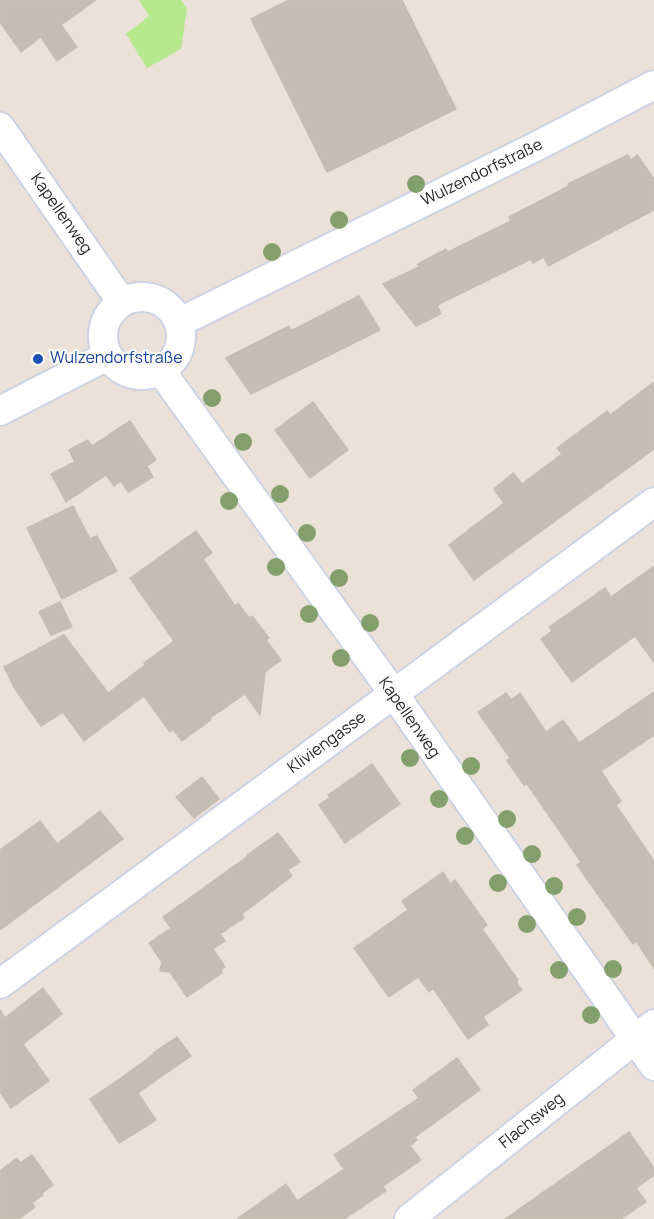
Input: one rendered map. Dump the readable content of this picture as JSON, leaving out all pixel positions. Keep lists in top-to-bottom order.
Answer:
{
  "streets": {
    "street": [
      "Wulzendorfstraße",
      "Kapellenweg",
      "Kliviengasse",
      "Flachsweg"
    ]
  },
  "crossings": [
    ["Wulzendorfstraße", "Kapellenweg"],
    ["Kapellenweg", "Kliviengasse"],
    ["Kapellenweg", "Flachsweg"]
  ],
  "places": ["Wulzendorfstraße"]
}
